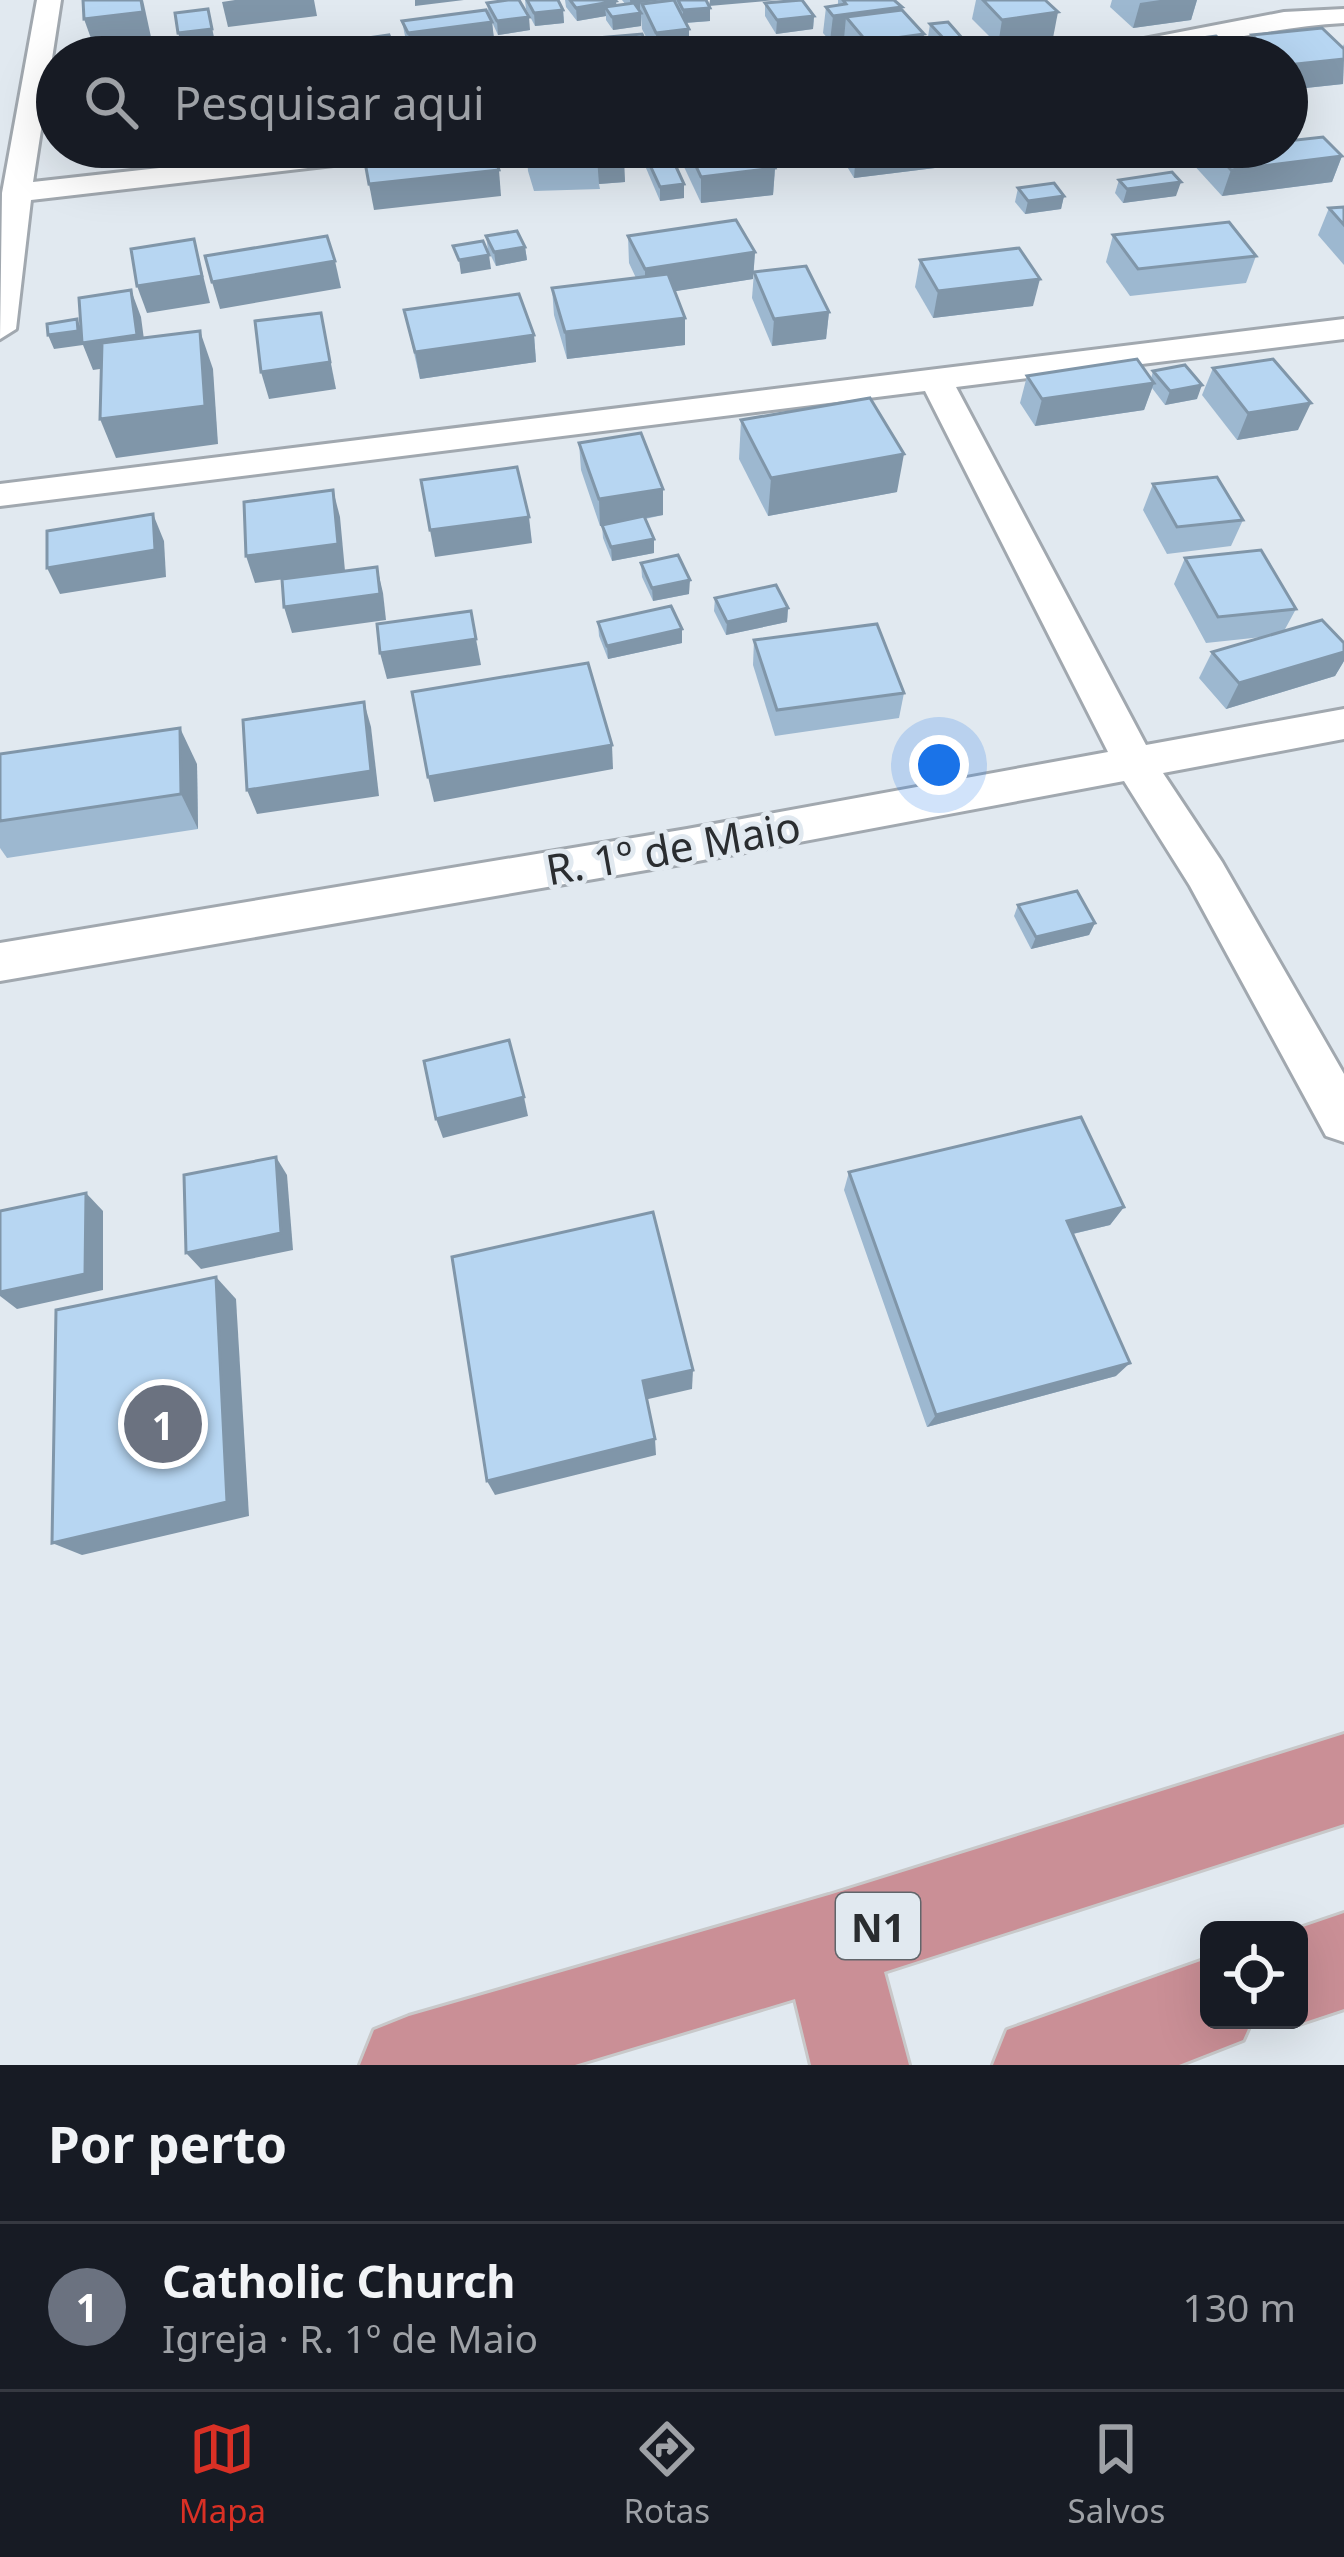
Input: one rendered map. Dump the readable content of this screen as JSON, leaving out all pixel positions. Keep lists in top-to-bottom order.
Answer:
{
  "streets": {
    "highway": ["N1"],
    "street": ["R. 1º de Maio"]
  },
  "page": {
    "search": "Pesquisar aqui",
    "pins": "1",
    "heading": "Por perto",
    "list": [
      {
        "mark": "1",
        "name": "Catholic Church",
        "note": "Igreja · R. 1º de Maio",
        "value": "130 m"
      }
    ],
    "nav": ["Mapa", "Rotas", "Salvos"]
  }
}
